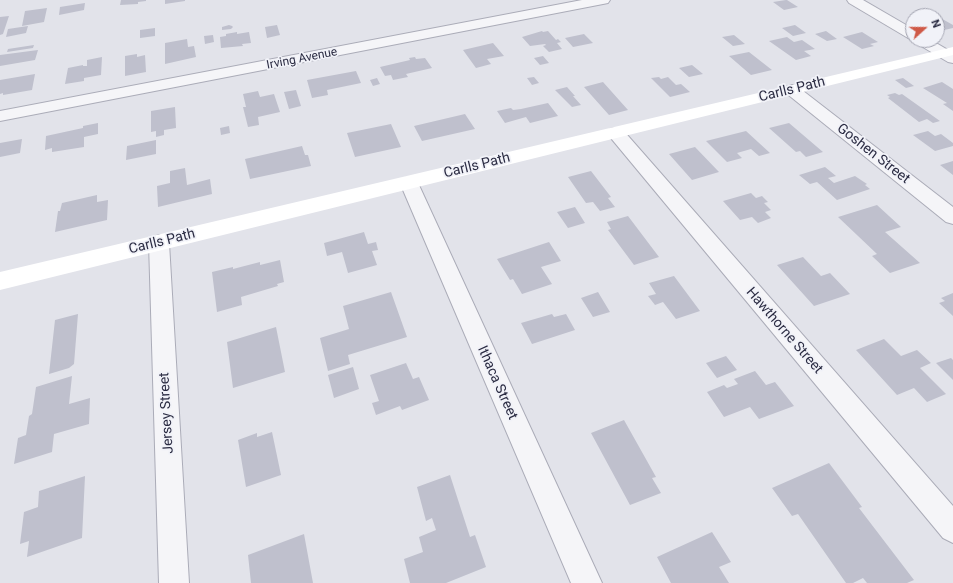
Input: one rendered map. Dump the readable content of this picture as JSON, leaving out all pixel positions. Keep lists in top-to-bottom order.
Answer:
{
  "streets": {
    "street": [
      "Irving Avenue",
      "Carlls Path",
      "Goshen Street",
      "Hawthorne Street",
      "Ithaca Street",
      "Jersey Street"
    ]
  },
  "crossings": [
    ["Carlls Path", "Goshen Street"],
    ["Carlls Path", "Hawthorne Street"],
    ["Carlls Path", "Ithaca Street"],
    ["Carlls Path", "Jersey Street"]
  ],
  "north": "right"
}
